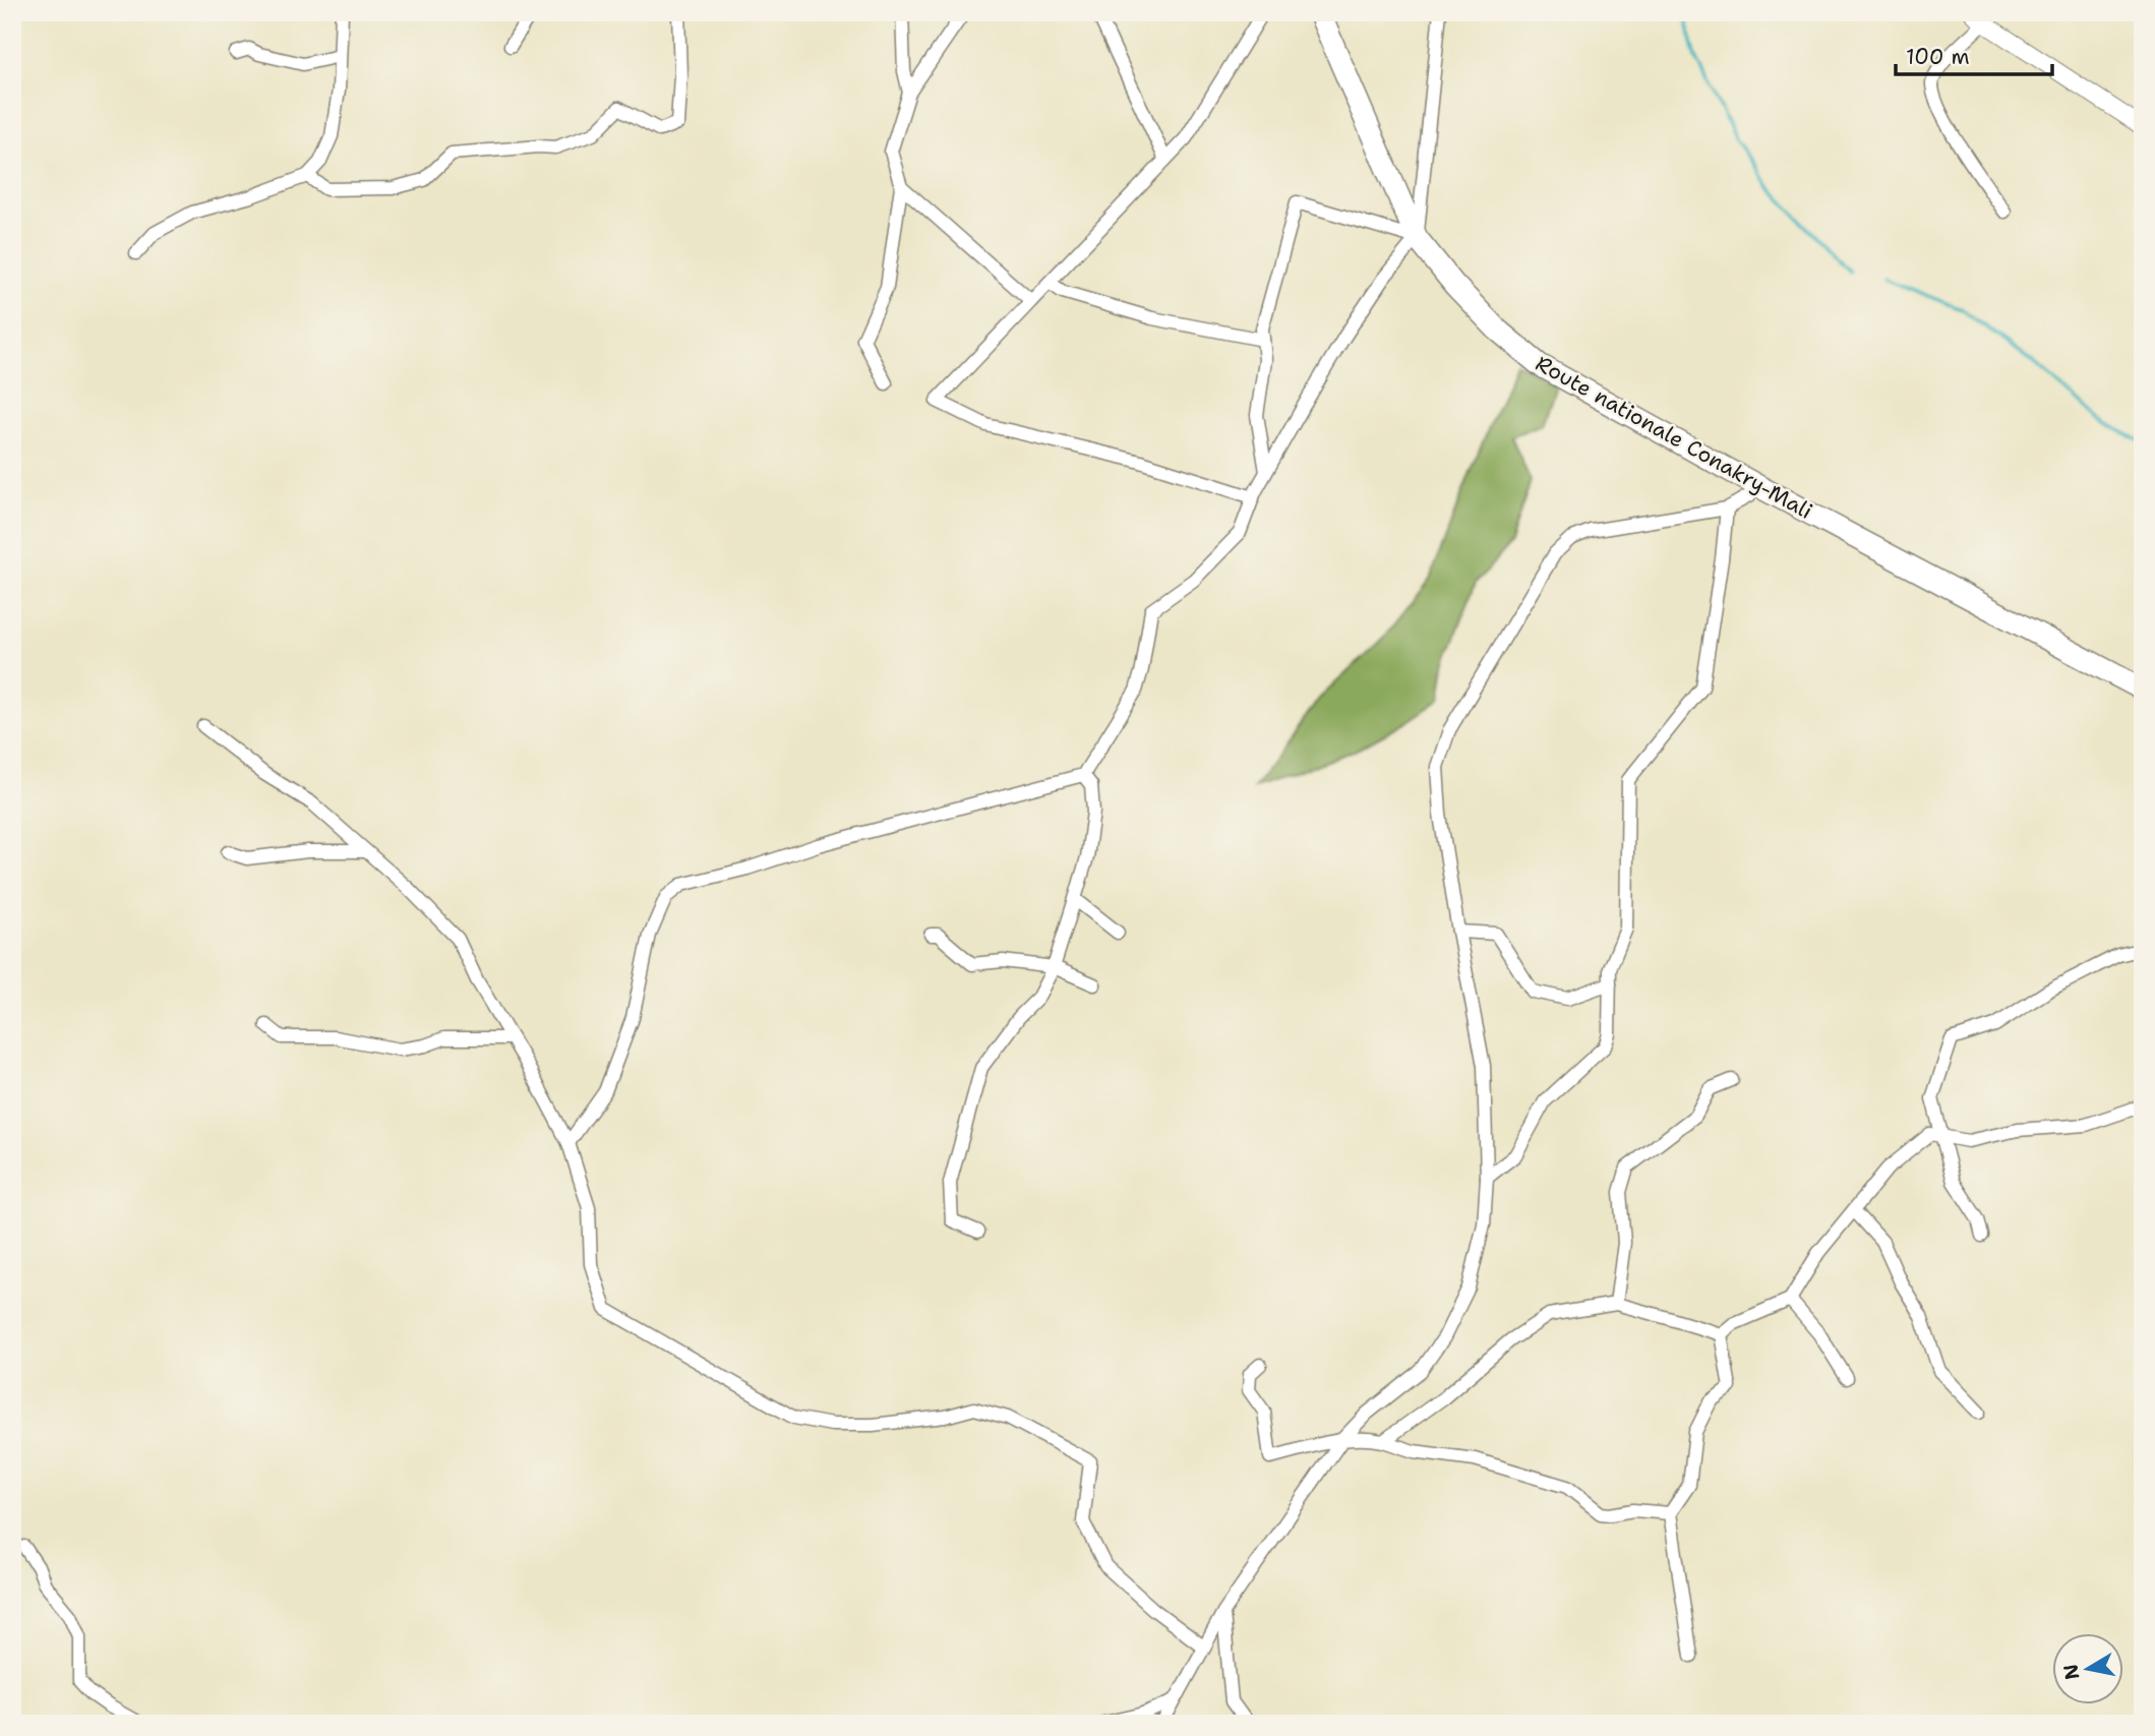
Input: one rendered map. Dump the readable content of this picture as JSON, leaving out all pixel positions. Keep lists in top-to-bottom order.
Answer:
{
  "streets": {
    "highway": ["Route nationale Conakry-Mali"]
  },
  "scale_bar": "100 m",
  "north": "left"
}
